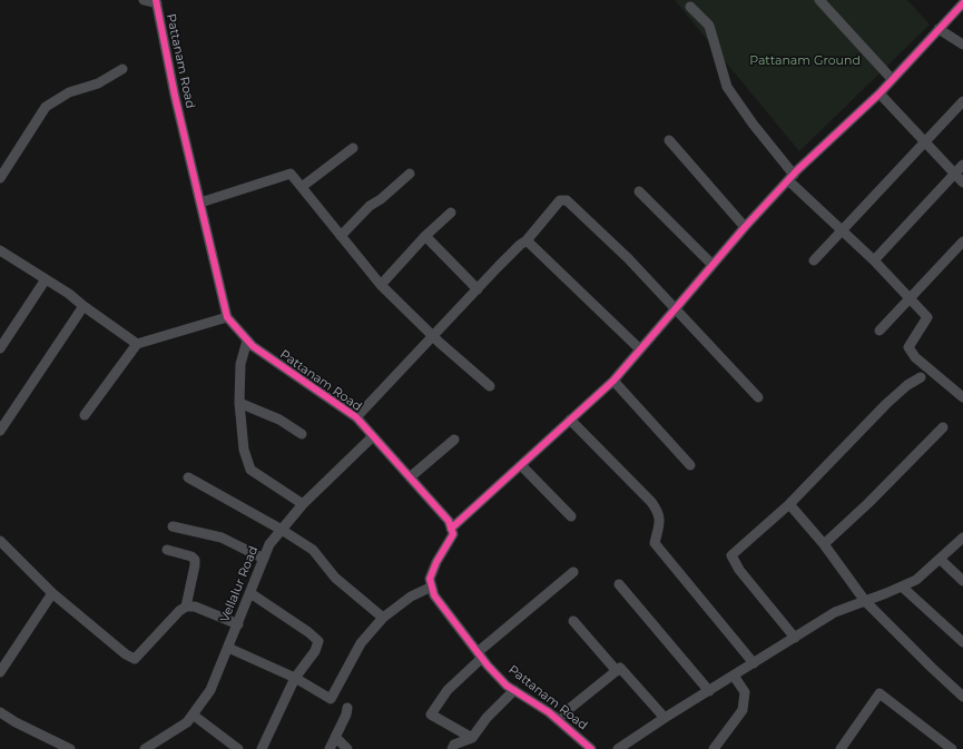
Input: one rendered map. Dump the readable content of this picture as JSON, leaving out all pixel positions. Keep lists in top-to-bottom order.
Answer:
{
  "streets": {
    "street": ["Pattanam Road", "Vellalur Road"]
  },
  "crossings": [
    ["Pattanam Road", "Vellalur Road"]
  ],
  "parks": ["Pattanam Ground"]
}
